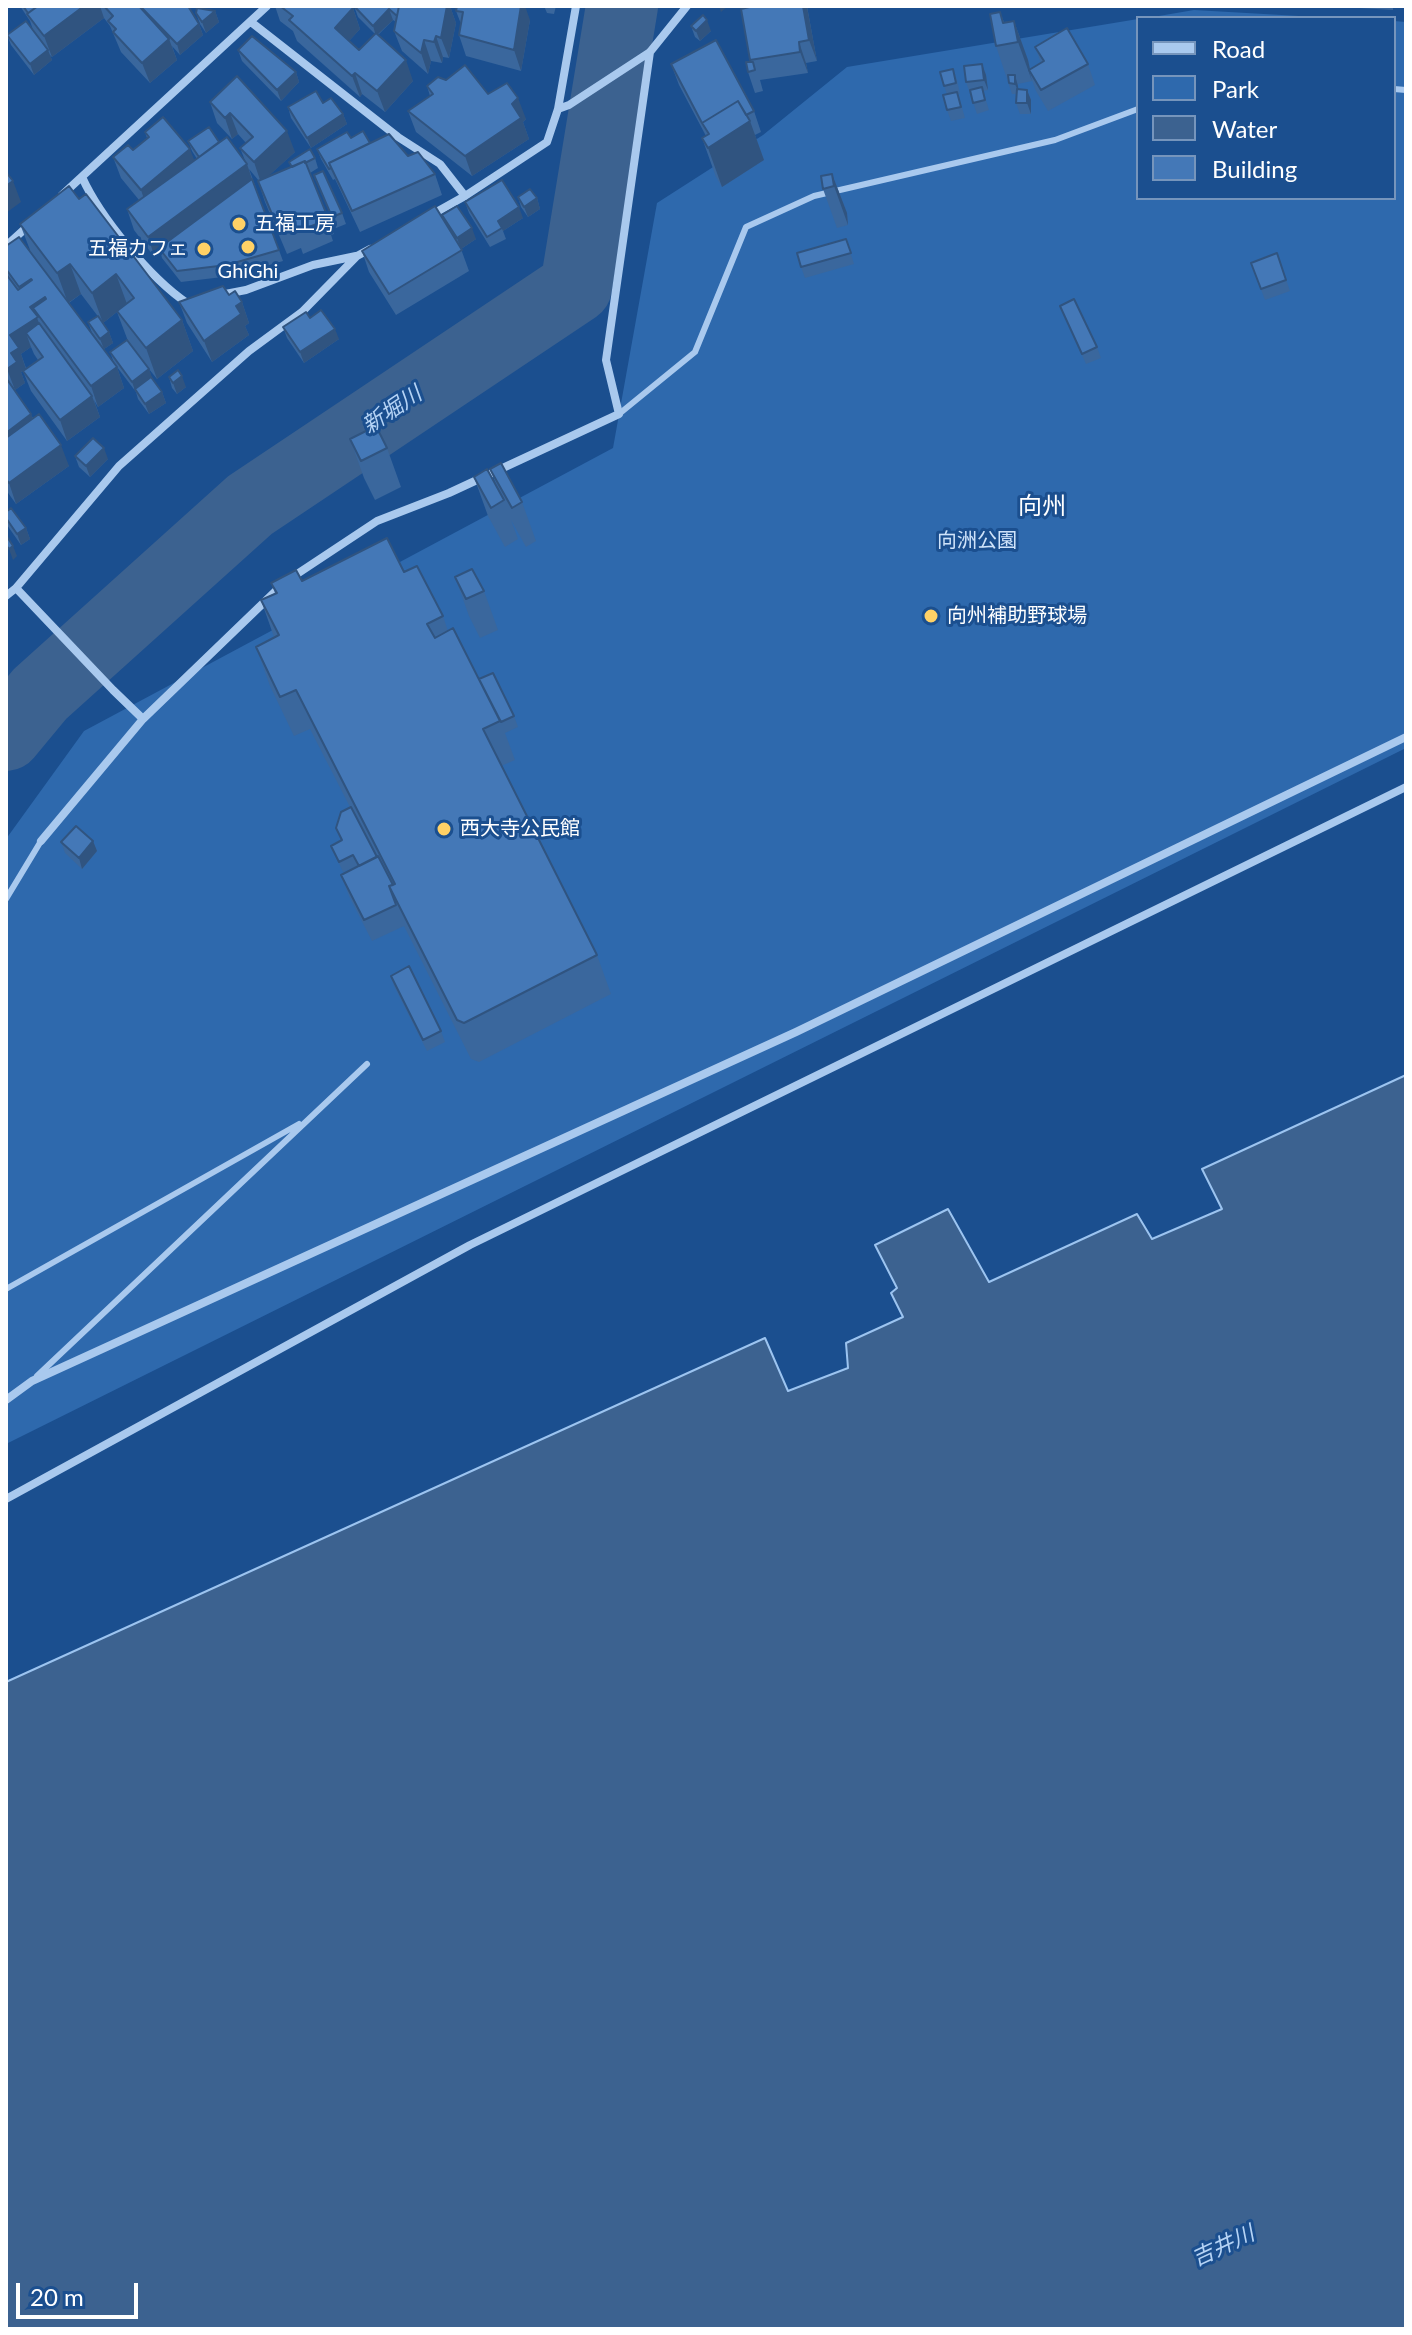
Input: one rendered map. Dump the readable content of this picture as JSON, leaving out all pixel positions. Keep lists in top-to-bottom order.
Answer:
{
  "districts": ["向州"],
  "water": ["新堀川", "吉井川"],
  "parks": ["向洲公園"],
  "places": [
    "五福工房",
    "GhiGhi",
    "五福カフェ",
    "向州補助野球場",
    "西大寺公民館"
  ],
  "legend": [
    "Road",
    "Park",
    "Water",
    "Building"
  ],
  "scale_bar": "20 m"
}
